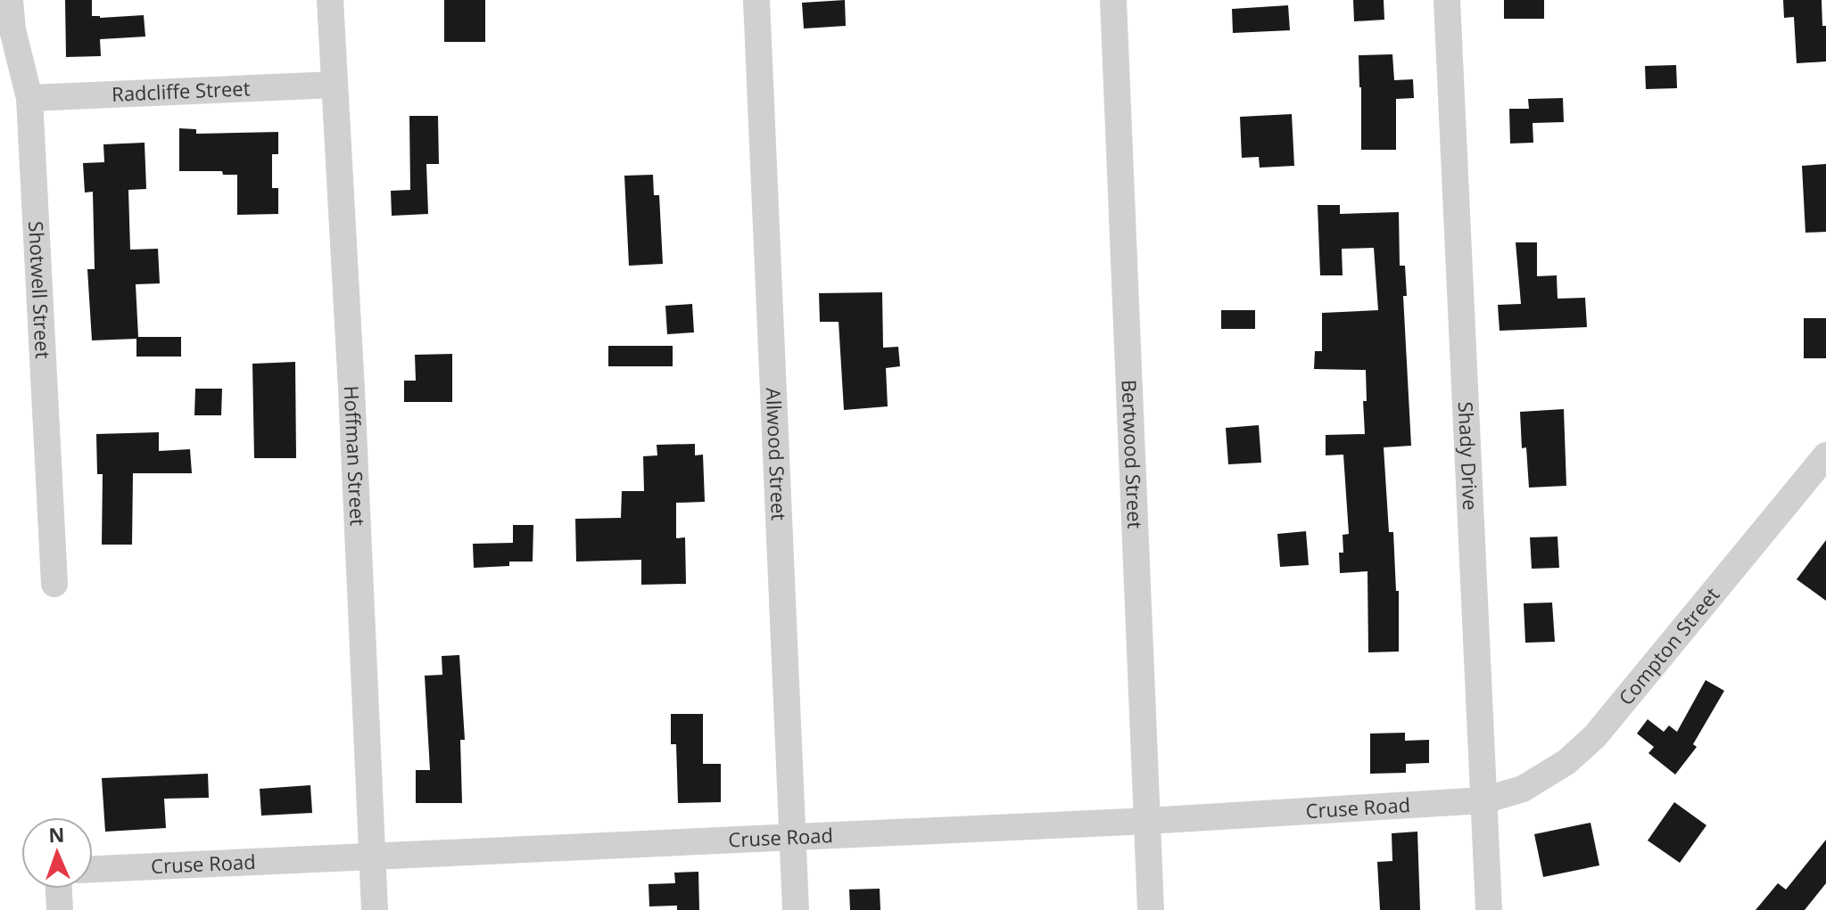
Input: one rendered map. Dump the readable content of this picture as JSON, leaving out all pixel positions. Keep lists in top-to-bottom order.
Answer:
{
  "streets": {
    "street": [
      "Radcliffe Street",
      "Shotwell Street",
      "Hoffman Street",
      "Allwood Street",
      "Bertwood Street",
      "Shady Drive",
      "Compton Street",
      "Cruse Road"
    ]
  },
  "crossings": [
    ["Radcliffe Street", "Shotwell Street"],
    ["Radcliffe Street", "Hoffman Street"],
    ["Hoffman Street", "Cruse Road"],
    ["Allwood Street", "Cruse Road"],
    ["Bertwood Street", "Cruse Road"],
    ["Shady Drive", "Compton Street"],
    ["Shady Drive", "Cruse Road"],
    ["Compton Street", "Cruse Road"]
  ],
  "north": "top"
}
